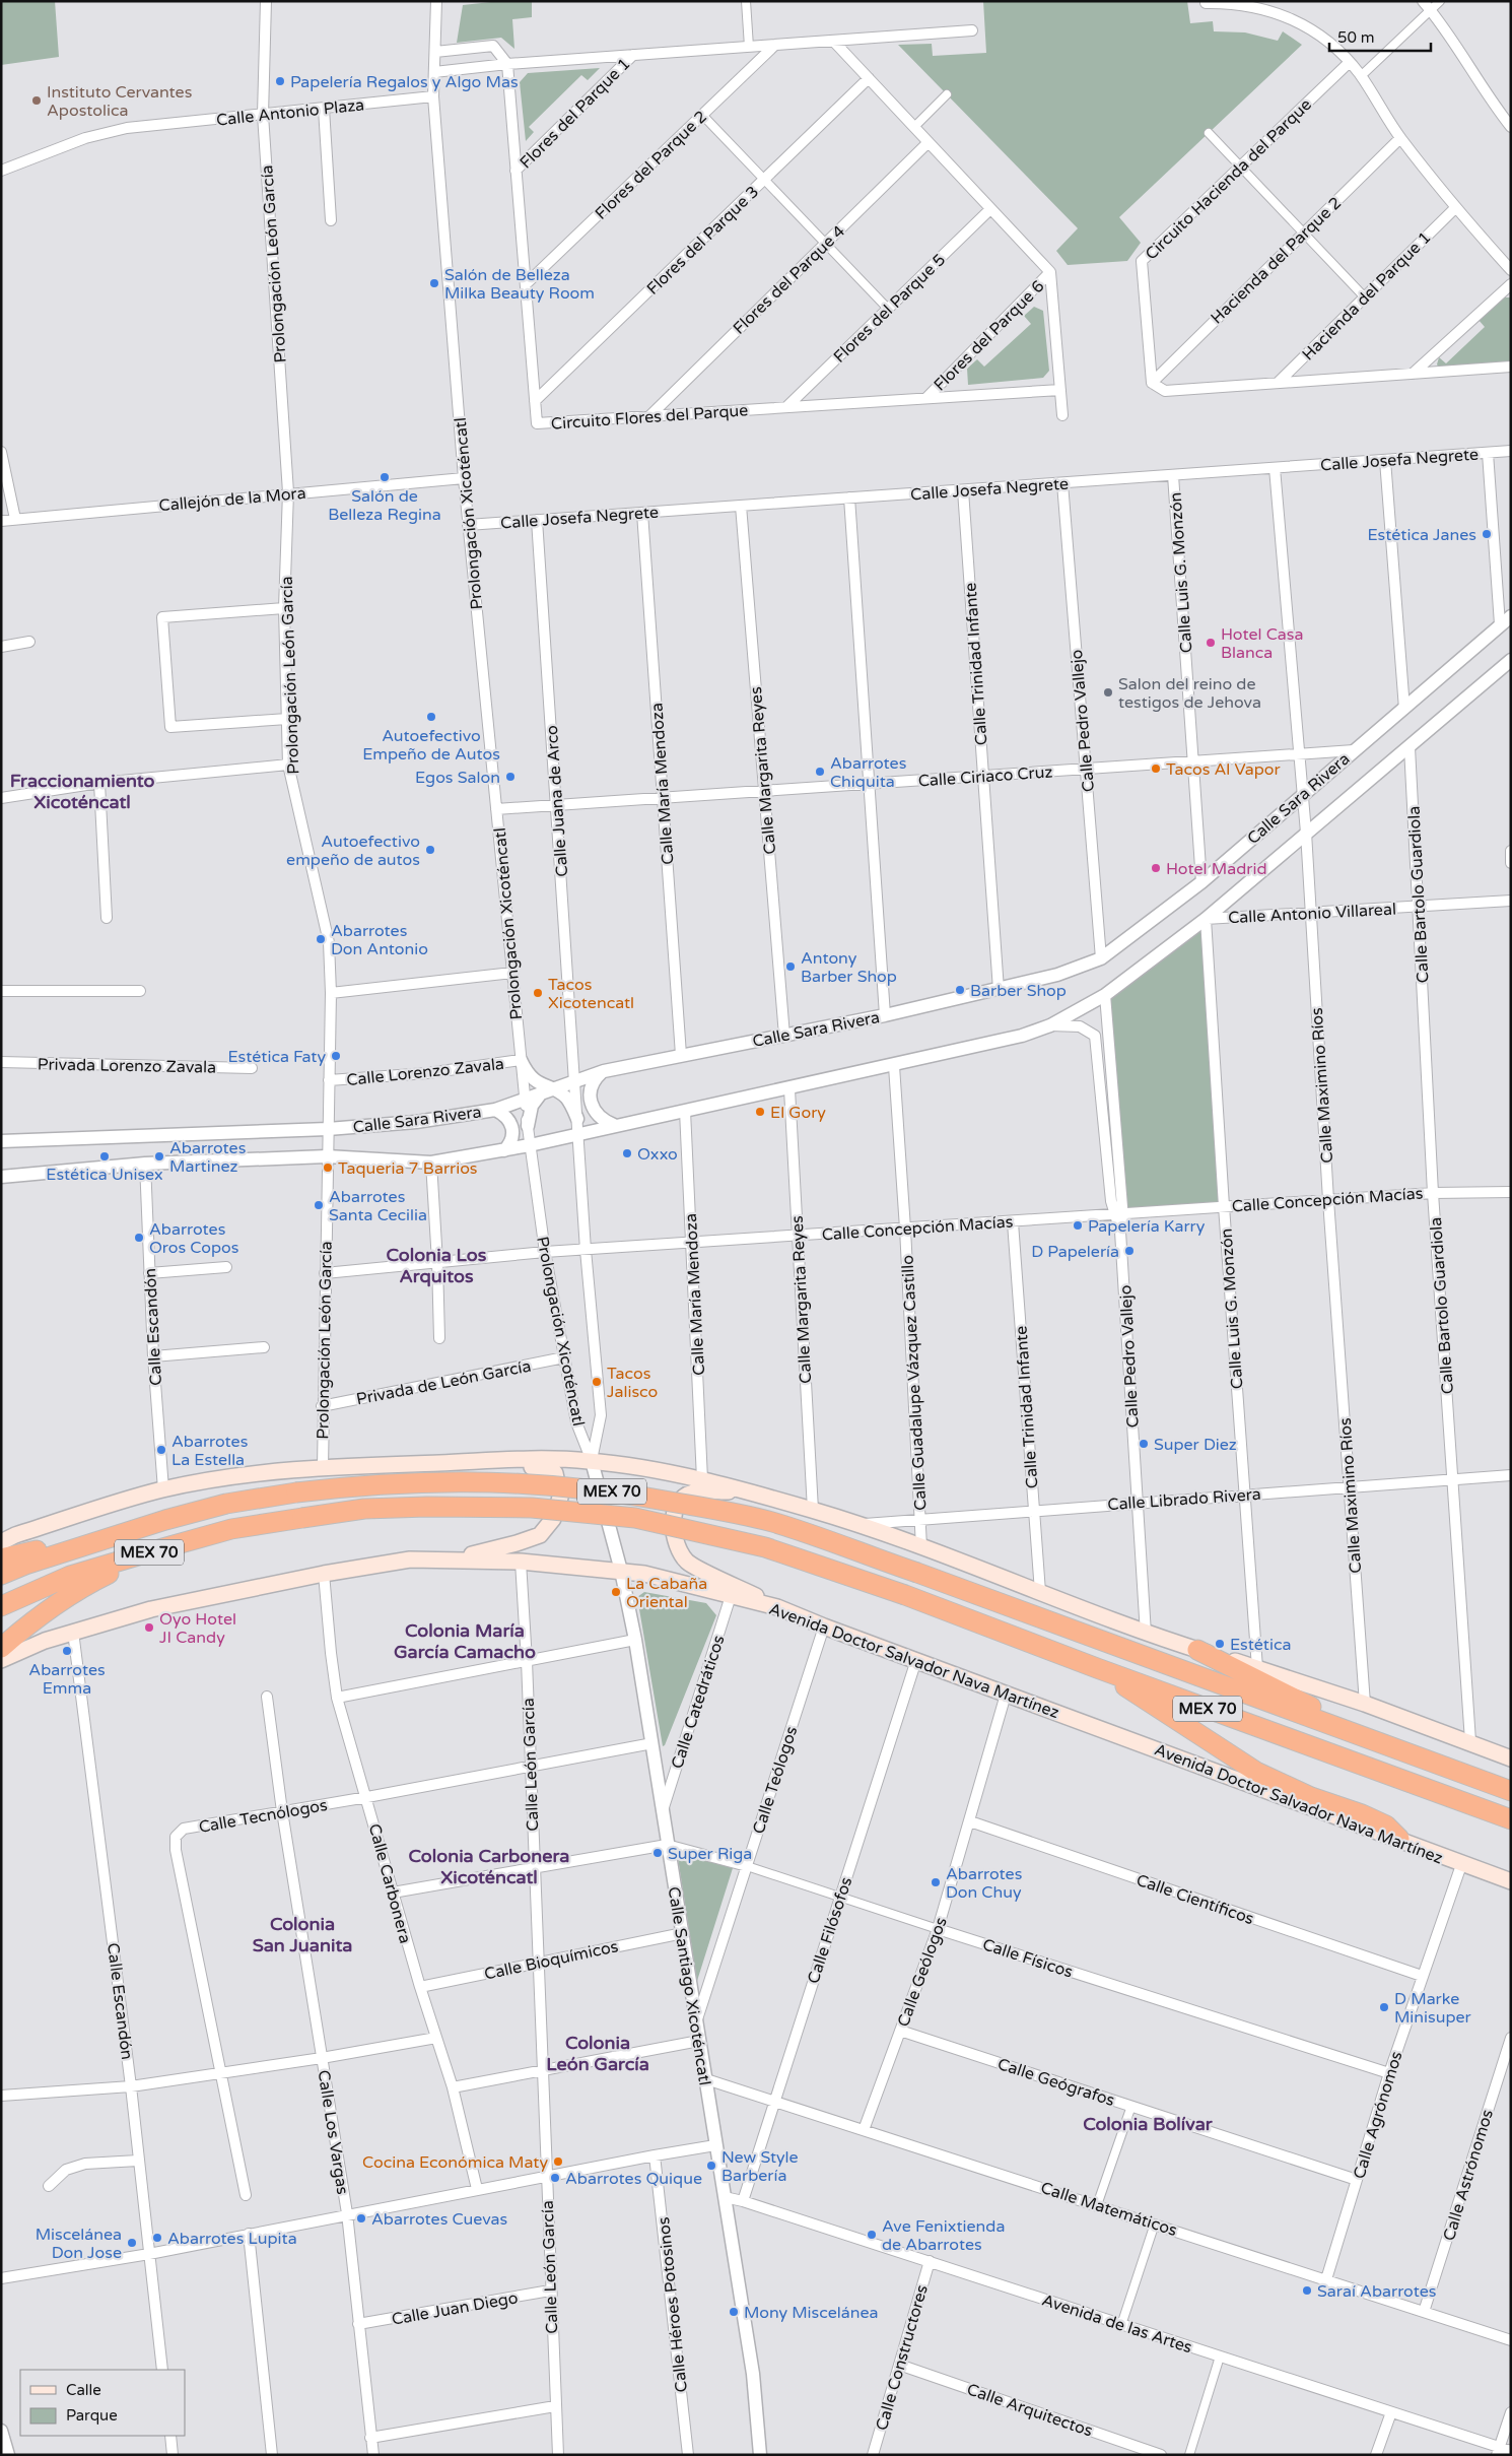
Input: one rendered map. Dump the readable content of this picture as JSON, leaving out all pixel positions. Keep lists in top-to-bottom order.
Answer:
{
  "streets": {
    "highway": ["MEX 70"],
    "main road": ["Avenida Doctor Salvador Nava Martínez"],
    "street": [
      "Calle Antonio Plaza",
      "Flores del Parque 1",
      "Flores del Parque 2",
      "Circuito Hacienda del Parque",
      "Flores del Parque 3",
      "Hacienda del Parque 2",
      "Prolongación León García",
      "Flores del Parque 4",
      "Hacienda del Parque 1",
      "Flores del Parque 5",
      "Flores del Parque 6",
      "Circuito Flores del Parque",
      "Calle Josefa Negrete",
      "Callejón de la Mora",
      "Prolongación Xicoténcatl",
      "Calle Luis G. Monzón",
      "Calle Trinidad Infante",
      "Calle Pedro Vallejo",
      "Calle Margarita Reyes",
      "Calle Ciriaco Cruz",
      "Calle María Mendoza",
      "Calle Sara Rivera",
      "Calle Juana de Arco",
      "Calle Bartolo Guardiola",
      "Calle Antonio Villareal",
      "Privada Lorenzo Zavala",
      "Calle Lorenzo Zavala",
      "Calle Maximino Ríos",
      "Calle Concepción Macías",
      "Calle Escandón",
      "Privada de León García",
      "Calle Guadalupe Vázquez Castillo",
      "Calle Librado Rivera",
      "Calle Catedráticos",
      "Calle León García",
      "Calle Teólogos",
      "Calle Tecnólogos",
      "Calle Carbonera",
      "Calle Científicos",
      "Calle Filósofos",
      "Calle Físicos",
      "Calle Bioquímicos",
      "Calle Geólogos",
      "Calle Santiago Xicoténcatl",
      "Calle Geógrafos",
      "Calle Agrónomos",
      "Calle Los Vargas",
      "Calle Astrónomos",
      "Calle Matemáticos",
      "Calle Héroes Potosinos",
      "Calle Juan Diego",
      "Avenida de las Artes",
      "Calle Constructores",
      "Calle Arquitectos"
    ]
  },
  "crossings": [
    ["Calle Antonio Plaza", "Prolongación León García"],
    ["Calle Antonio Plaza", "Prolongación Xicoténcatl"],
    ["Flores del Parque 1", "Circuito Flores del Parque"],
    ["Flores del Parque 2", "Circuito Flores del Parque"],
    ["Circuito Hacienda del Parque", "Hacienda del Parque 2"],
    ["Flores del Parque 3", "Circuito Flores del Parque"],
    ["Prolongación León García", "Callejón de la Mora"],
    ["Prolongación León García", "Calle Sara Rivera"],
    ["Prolongación León García", "Calle Lorenzo Zavala"],
    ["Prolongación León García", "Calle Concepción Macías"],
    ["Prolongación León García", "Privada de León García"],
    ["Flores del Parque 4", "Circuito Flores del Parque"],
    ["Flores del Parque 5", "Circuito Flores del Parque"],
    ["Flores del Parque 6", "Circuito Flores del Parque"],
    ["Calle Josefa Negrete", "Prolongación Xicoténcatl"],
    ["Calle Josefa Negrete", "Calle Luis G. Monzón"],
    ["Calle Josefa Negrete", "Calle Trinidad Infante"],
    ["Calle Josefa Negrete", "Calle Pedro Vallejo"],
    ["Calle Josefa Negrete", "Calle Margarita Reyes"],
    ["Calle Josefa Negrete", "Calle María Mendoza"],
    ["Calle Josefa Negrete", "Calle Juana de Arco"],
    ["Calle Josefa Negrete", "Calle Maximino Ríos"],
    ["Callejón de la Mora", "Prolongación Xicoténcatl"],
    ["Prolongación Xicoténcatl", "Calle Ciriaco Cruz"],
    ["Prolongación Xicoténcatl", "Calle Sara Rivera"],
    ["Prolongación Xicoténcatl", "Calle Juana de Arco"],
    ["Prolongación Xicoténcatl", "Calle Lorenzo Zavala"],
    ["Prolongación Xicoténcatl", "Calle Concepción Macías"],
    ["Prolongación Xicoténcatl", "Privada de León García"],
    ["Prolongación Xicoténcatl", "Calle Santiago Xicoténcatl"],
    ["Calle Luis G. Monzón", "Calle Ciriaco Cruz"],
    ["Calle Luis G. Monzón", "Calle Sara Rivera"],
    ["Calle Luis G. Monzón", "Calle Antonio Villareal"],
    ["Calle Luis G. Monzón", "Calle Concepción Macías"],
    ["Calle Luis G. Monzón", "Calle Librado Rivera"],
    ["Calle Trinidad Infante", "Calle Ciriaco Cruz"],
    ["Calle Trinidad Infante", "Calle Sara Rivera"],
    ["Calle Trinidad Infante", "Calle Concepción Macías"],
    ["Calle Trinidad Infante", "Calle Librado Rivera"],
    ["Calle Pedro Vallejo", "Calle Ciriaco Cruz"],
    ["Calle Pedro Vallejo", "Calle Sara Rivera"],
    ["Calle Pedro Vallejo", "Calle Concepción Macías"],
    ["Calle Pedro Vallejo", "Calle Librado Rivera"],
    ["Calle Margarita Reyes", "Calle Ciriaco Cruz"],
    ["Calle Margarita Reyes", "Calle Sara Rivera"],
    ["Calle Margarita Reyes", "Calle Concepción Macías"],
    ["Calle Ciriaco Cruz", "Calle María Mendoza"],
    ["Calle Ciriaco Cruz", "Calle Sara Rivera"],
    ["Calle Ciriaco Cruz", "Calle Juana de Arco"],
    ["Calle Ciriaco Cruz", "Calle Maximino Ríos"],
    ["Calle María Mendoza", "Calle Sara Rivera"],
    ["Calle María Mendoza", "Calle Concepción Macías"],
    ["Calle Sara Rivera", "Calle Juana de Arco"],
    ["Calle Sara Rivera", "Calle Bartolo Guardiola"],
    ["Calle Sara Rivera", "Calle Antonio Villareal"],
    ["Calle Sara Rivera", "Calle Maximino Ríos"],
    ["Calle Sara Rivera", "Calle Escandón"],
    ["Calle Sara Rivera", "Calle Guadalupe Vázquez Castillo"],
    ["Calle Bartolo Guardiola", "Calle Antonio Villareal"],
    ["Calle Bartolo Guardiola", "Calle Concepción Macías"],
    ["Calle Bartolo Guardiola", "Calle Librado Rivera"],
    ["Calle Antonio Villareal", "Calle Maximino Ríos"],
    ["Calle Maximino Ríos", "Calle Concepción Macías"],
    ["Calle Maximino Ríos", "Calle Librado Rivera"],
    ["Calle Concepción Macías", "Calle Guadalupe Vázquez Castillo"],
    ["Calle Escandón", "Avenida Doctor Salvador Nava Martínez"],
    ["Calle Guadalupe Vázquez Castillo", "Calle Librado Rivera"],
    ["Avenida Doctor Salvador Nava Martínez", "Calle Catedráticos"],
    ["Avenida Doctor Salvador Nava Martínez", "Calle León García"],
    ["Avenida Doctor Salvador Nava Martínez", "Calle Teólogos"],
    ["Avenida Doctor Salvador Nava Martínez", "Calle Carbonera"],
    ["Avenida Doctor Salvador Nava Martínez", "Calle Filósofos"],
    ["Avenida Doctor Salvador Nava Martínez", "Calle Geólogos"],
    ["Avenida Doctor Salvador Nava Martínez", "Calle Santiago Xicoténcatl"],
    ["Avenida Doctor Salvador Nava Martínez", "Calle Agrónomos"],
    ["Calle Catedráticos", "Calle Santiago Xicoténcatl"],
    ["Calle León García", "Calle Tecnólogos"],
    ["Calle León García", "Calle Bioquímicos"],
    ["Calle León García", "Calle Juan Diego"],
    ["Calle Teólogos", "Calle Físicos"],
    ["Calle Teólogos", "Calle Santiago Xicoténcatl"],
    ["Calle Tecnólogos", "Calle Carbonera"],
    ["Calle Tecnólogos", "Calle Santiago Xicoténcatl"],
    ["Calle Tecnólogos", "Calle Los Vargas"],
    ["Calle Carbonera", "Calle Bioquímicos"],
    ["Calle Científicos", "Calle Geólogos"],
    ["Calle Científicos", "Calle Agrónomos"],
    ["Calle Filósofos", "Calle Físicos"],
    ["Calle Filósofos", "Calle Matemáticos"],
    ["Calle Filósofos", "Avenida de las Artes"],
    ["Calle Físicos", "Calle Geólogos"],
    ["Calle Físicos", "Calle Santiago Xicoténcatl"],
    ["Calle Físicos", "Calle Agrónomos"],
    ["Calle Bioquímicos", "Calle Santiago Xicoténcatl"],
    ["Calle Geólogos", "Calle Geógrafos"],
    ["Calle Geólogos", "Calle Matemáticos"],
    ["Calle Santiago Xicoténcatl", "Calle Matemáticos"],
    ["Calle Santiago Xicoténcatl", "Avenida de las Artes"],
    ["Calle Geógrafos", "Calle Agrónomos"],
    ["Calle Agrónomos", "Calle Matemáticos"],
    ["Calle Los Vargas", "Calle Juan Diego"],
    ["Calle Astrónomos", "Calle Matemáticos"],
    ["Avenida de las Artes", "Calle Constructores"],
    ["Calle Constructores", "Calle Arquitectos"]
  ],
  "districts": [
    "Fraccionamiento Xicoténcatl",
    "Colonia Los Arquitos",
    "Colonia María García Camacho",
    "Colonia Carbonera Xicoténcatl",
    "Colonia San Juanita",
    "Colonia León García",
    "Colonia Bolívar"
  ],
  "places": [
    "Papelería Regalos y Algo Mas",
    "Instituto Cervantes Apostolica",
    "Salón de Belleza Milka Beauty Room",
    "Salón de Belleza Regina",
    "Estética Janes",
    "Hotel Casa Blanca",
    "Salon del reino de testigos de Jehova",
    "Autoefectivo Empeño de Autos",
    "Tacos Al Vapor",
    "Abarrotes Chiquita",
    "Egos Salon",
    "Autoefectivo empeño de autos",
    "Hotel Madrid",
    "Abarrotes Don Antonio",
    "Antony Barber Shop",
    "Barber Shop",
    "Tacos Xicotencatl",
    "Estética Faty",
    "El Gory",
    "Oxxo",
    "Estética Unisex",
    "Abarrotes Martinez",
    "Taqueria 7 Barrios",
    "Abarrotes Santa Cecilia",
    "Papelería Karry",
    "Abarrotes Oros Copos",
    "D Papelería",
    "Tacos Jalisco",
    "Super Diez",
    "Abarrotes La Estella",
    "La Cabaña Oriental",
    "Oyo Hotel JI Candy",
    "Estética",
    "Abarrotes Emma",
    "Super Riga",
    "Abarrotes Don Chuy",
    "D Marke Minisuper",
    "Cocina Económica Maty",
    "New Style Barbería",
    "Abarrotes Quique",
    "Abarrotes Cuevas",
    "Ave Fenixtienda de Abarrotes",
    "Abarrotes Lupita",
    "Miscelánea Don Jose",
    "Saraí Abarrotes",
    "Mony Miscelánea"
  ],
  "legend": ["Calle", "Parque"],
  "scale_bar": "50 m"
}
